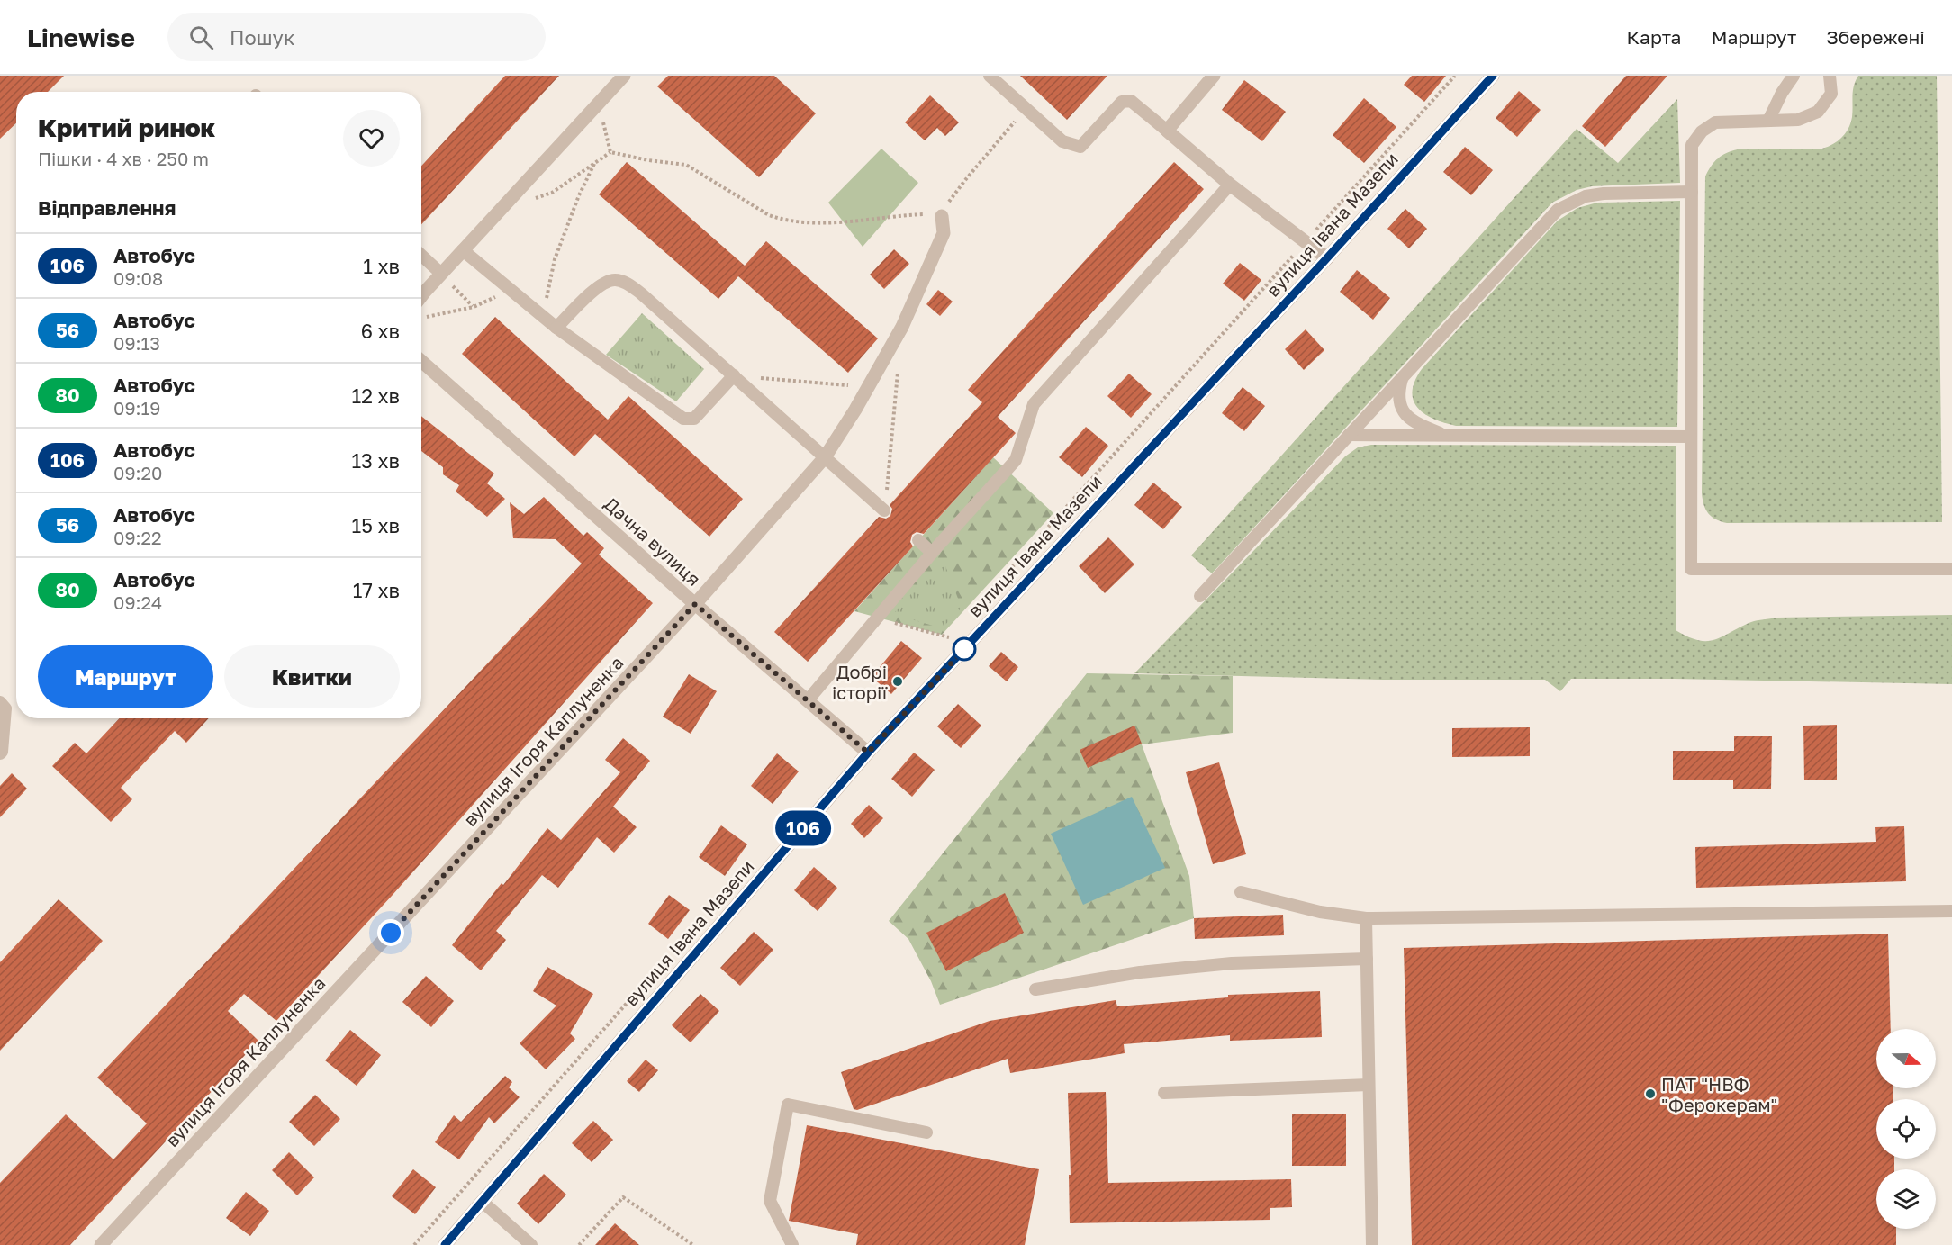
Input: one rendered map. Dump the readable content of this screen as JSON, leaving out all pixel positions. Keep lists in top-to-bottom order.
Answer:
{
  "streets": {
    "street": ["вулиця Івана Мазепи", "Дачна вулиця", "вулиця Ігоря Каплуненка"]
  },
  "crossings": [
    ["вулиця Івана Мазепи", "Дачна вулиця"],
    ["Дачна вулиця", "вулиця Ігоря Каплуненка"]
  ],
  "places": ["Добрі історії", "ПАТ \"НВФ \"Ферокерам\""],
  "lines": ["bus line 106"],
  "north": "right",
  "page": {
    "header": "Linewise",
    "search": "Пошук",
    "nav": ["Карта", "Маршрут", "Збережені"],
    "on_map": "106",
    "heading": [
      ["Критий ринок", "Пішки · 4 хв · 250 m"],
      "Відправлення"
    ],
    "list": [
      {
        "mark": "106",
        "name": "Автобус",
        "note": "09:08",
        "value": "1 хв"
      },
      {
        "mark": "56",
        "name": "Автобус",
        "note": "09:13",
        "value": "6 хв"
      },
      {
        "mark": "80",
        "name": "Автобус",
        "note": "09:19",
        "value": "12 хв"
      },
      {
        "mark": "106",
        "name": "Автобус",
        "note": "09:20",
        "value": "13 хв"
      },
      {
        "mark": "56",
        "name": "Автобус",
        "note": "09:22",
        "value": "15 хв"
      },
      {
        "mark": "80",
        "name": "Автобус",
        "note": "09:24",
        "value": "17 хв"
      }
    ],
    "buttons": ["Маршрут", "Квитки"]
  }
}
